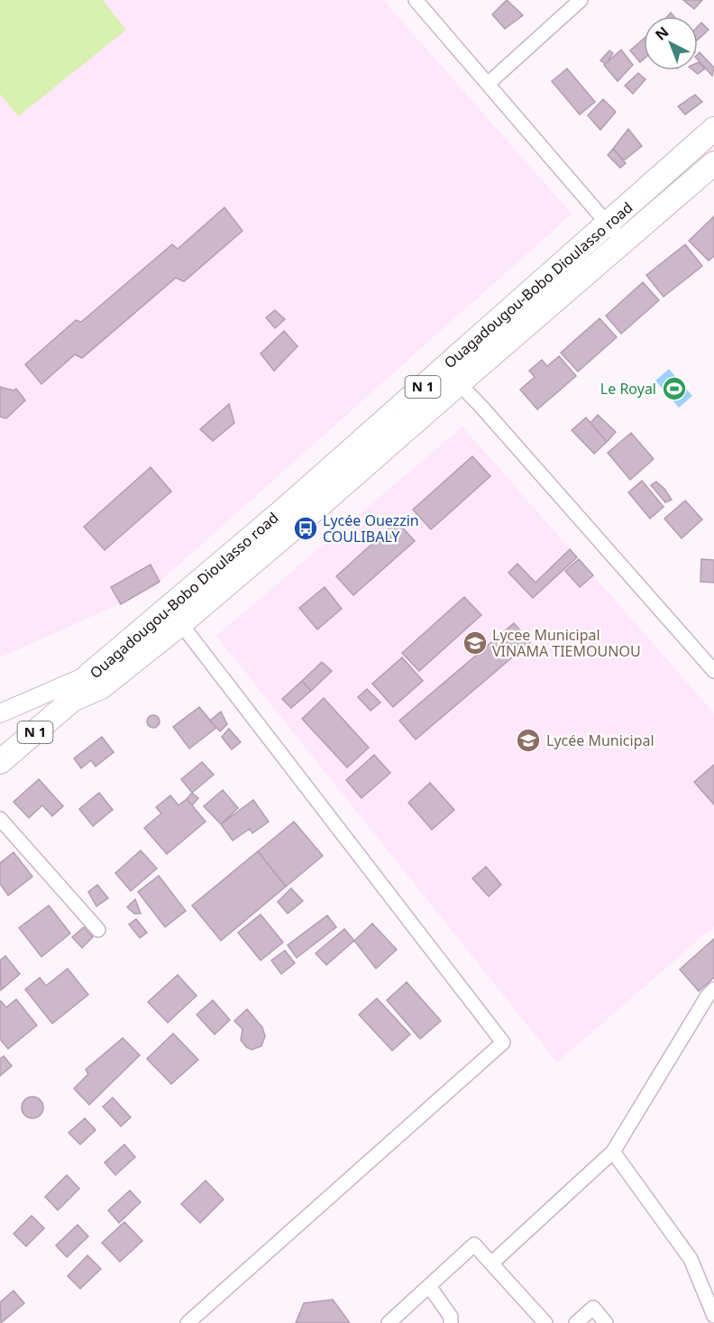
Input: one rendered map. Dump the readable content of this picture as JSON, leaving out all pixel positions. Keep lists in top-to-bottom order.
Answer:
{
  "streets": {
    "highway": ["Ouagadougou-Bobo Dioulasso road", "N 1"]
  },
  "crossings": [
    ["Ouagadougou-Bobo Dioulasso road", "N 1"]
  ],
  "places": {
    "sports": ["Le Royal"],
    "bus stop": ["Lycée Ouezzin COULIBALY"],
    "school or university": ["Lycee Municipal VINAMA TIEMOUNOU", "Lycée Municipal"]
  },
  "north": "top left"
}
